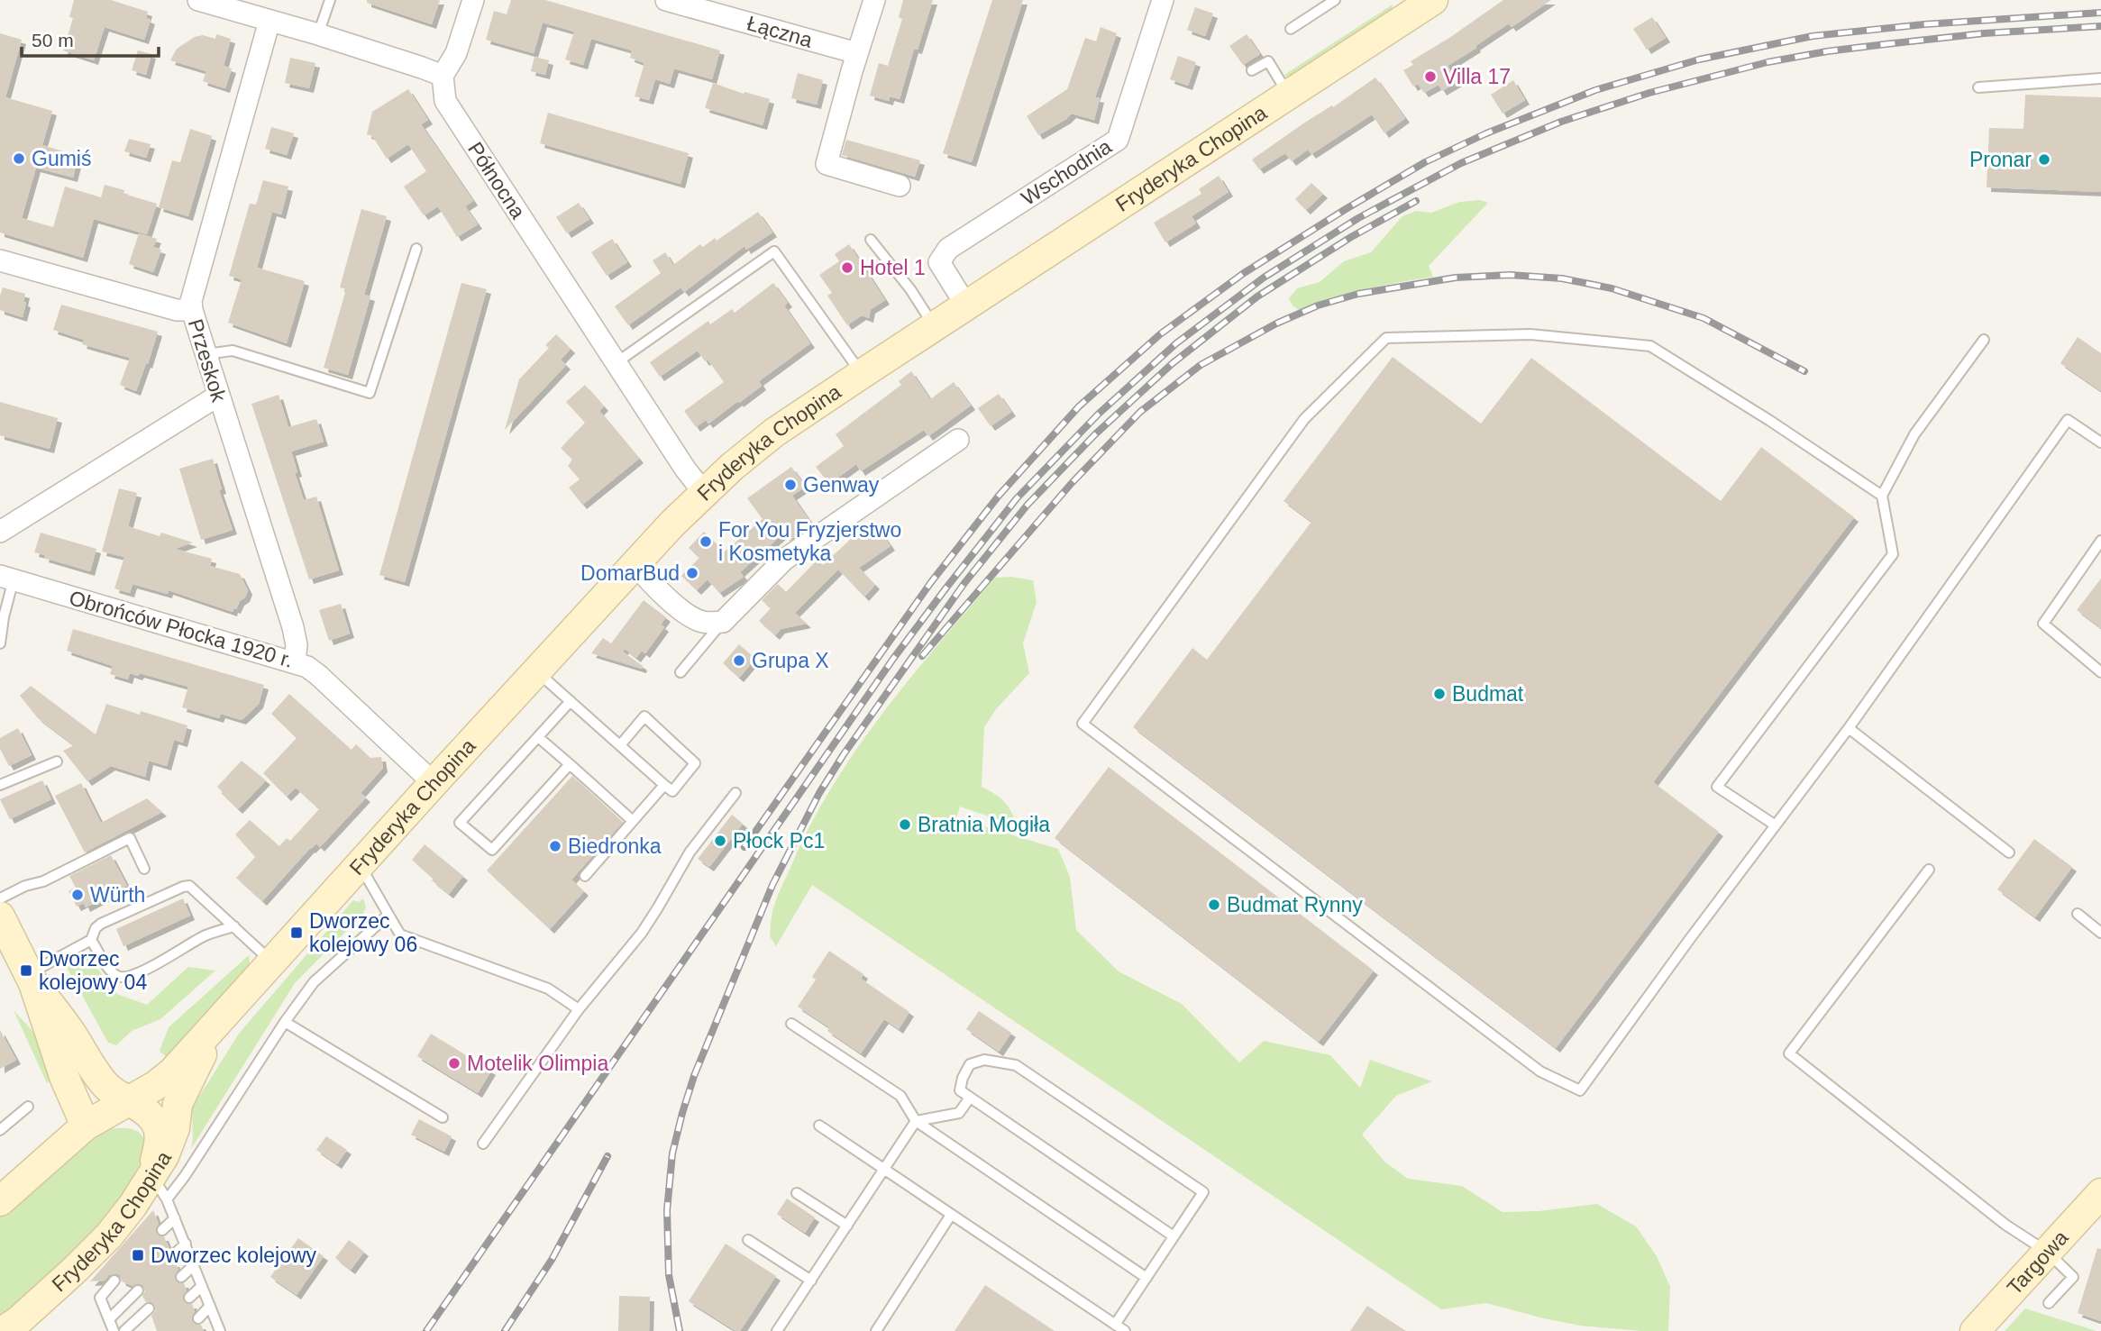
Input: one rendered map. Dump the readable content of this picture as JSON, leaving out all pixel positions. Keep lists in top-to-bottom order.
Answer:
{
  "streets": {
    "street": [
      "Łączna",
      "Fryderyka Chopina",
      "Wschodnia",
      "Północna",
      "Przeskok",
      "Obrońców Płocka 1920 r.",
      "Targowa"
    ]
  },
  "crossings": [
    ["Fryderyka Chopina", "Wschodnia"],
    ["Fryderyka Chopina", "Północna"],
    ["Fryderyka Chopina", "Obrońców Płocka 1920 r."],
    ["Przeskok", "Obrońców Płocka 1920 r."]
  ],
  "places": {
    "other": [
      "Villa 17",
      "Gumiś",
      "Pronar",
      "Hotel 1",
      "Genway",
      "For You Fryzjerstwo i Kosmetyka",
      "DomarBud",
      "Grupa X",
      "Budmat",
      "Bratnia Mogiła",
      "Płock Pc1",
      "Biedronka",
      "Würth",
      "Budmat Rynny",
      "Motelik Olimpia"
    ],
    "transit": ["Dworzec kolejowy 06", "Dworzec kolejowy 04", "Dworzec kolejowy"]
  },
  "scale_bar": "50 m"
}
